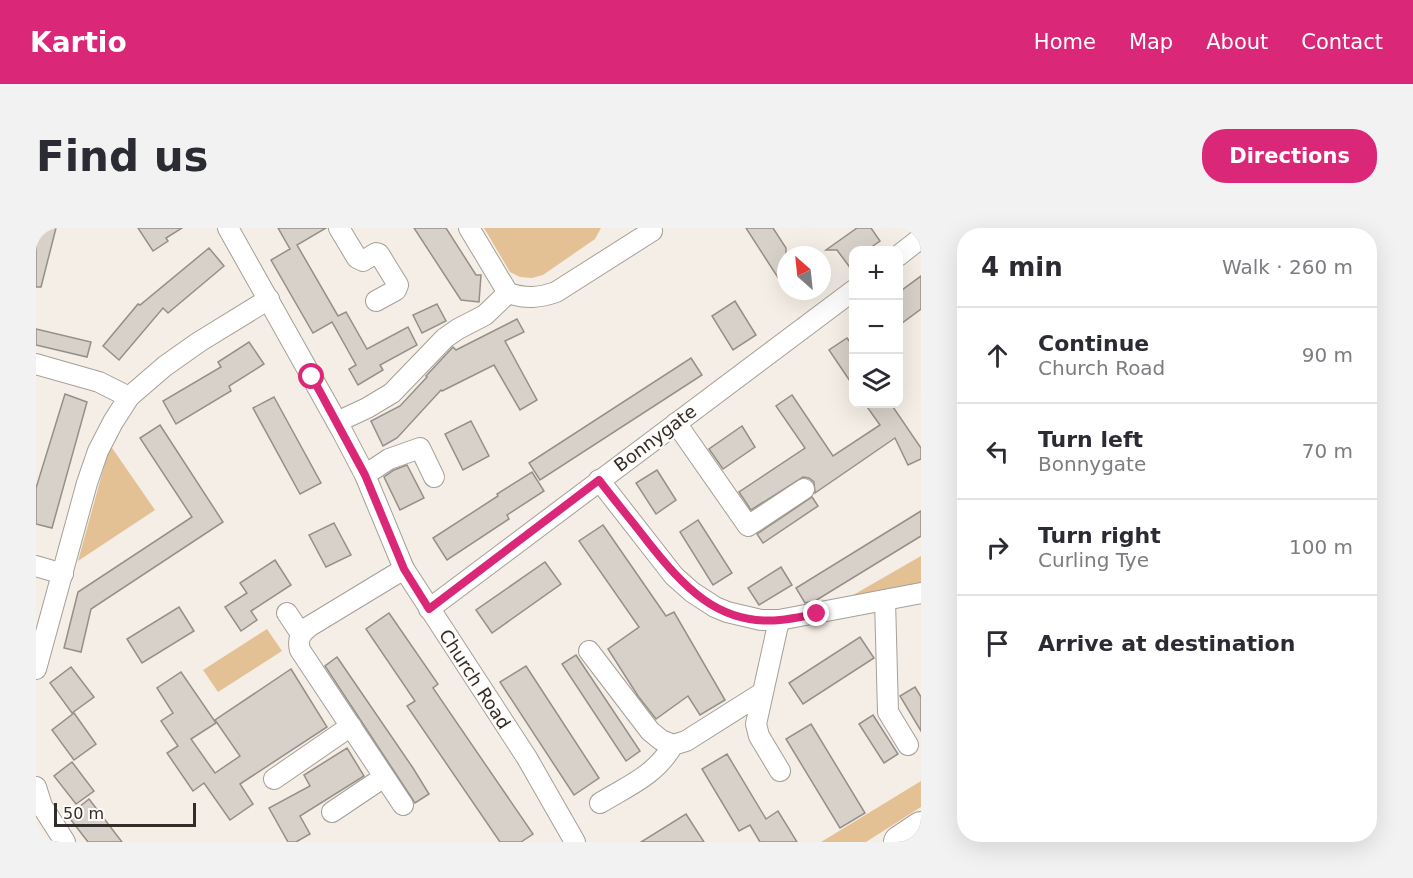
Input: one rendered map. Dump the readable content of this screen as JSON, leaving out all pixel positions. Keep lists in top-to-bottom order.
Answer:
{
  "streets": {
    "street": ["Bonnygate", "Church Road"]
  },
  "crossings": [
    ["Bonnygate", "Church Road"]
  ],
  "scale_bar": "50 m",
  "north": "top left",
  "page": {
    "header": "Kartio",
    "nav": [
      "Home",
      "Map",
      "About",
      "Contact"
    ],
    "buttons": "Directions",
    "title": "Find us",
    "heading": ["4 min", "Walk · 260 m"],
    "map_buttons": ["+", "−"],
    "list": [
      ["Continue", "Church Road", "90 m"],
      ["Turn left", "Bonnygate", "70 m"],
      ["Turn right", "Curling Tye", "100 m"],
      "Arrive at destination"
    ],
    "scale": "50 m"
  }
}
